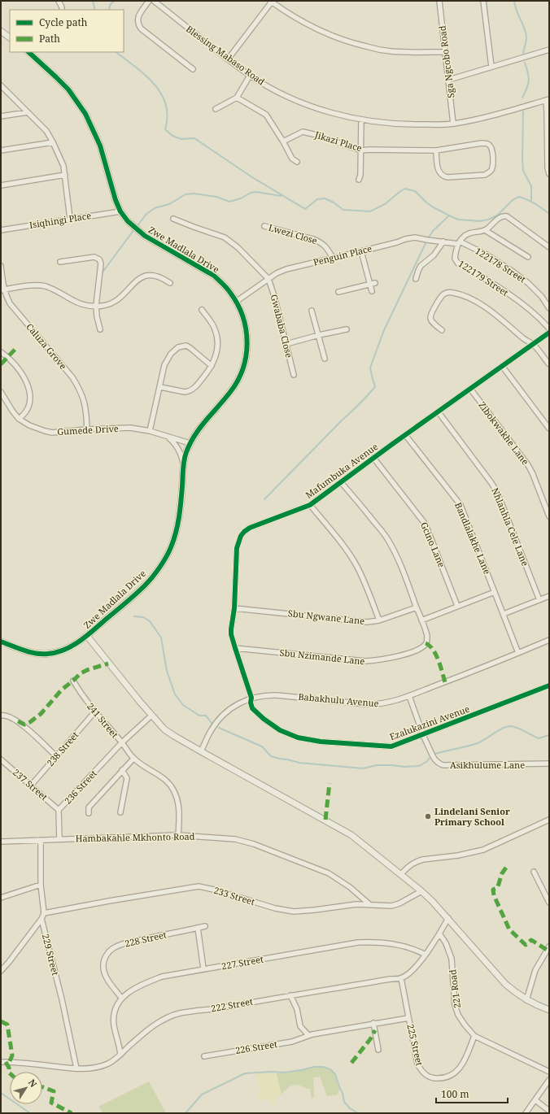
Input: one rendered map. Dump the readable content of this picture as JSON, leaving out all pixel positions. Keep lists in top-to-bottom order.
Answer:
{
  "streets": {
    "street": [
      "Blessing Mabaso Road",
      "Sga Ngcobo Road",
      "Jikazi Place",
      "Isiqhingi Place",
      "Lwezi Close",
      "Zwe Madlala Drive",
      "Penguin Place",
      "122178 Street",
      "122179 Street",
      "Gwababa Close",
      "Caluza Grove",
      "Gumede Drive",
      "Zibokwakhe Lane",
      "Mafumbuka Avenue",
      "Nhlanhla Cele Lane",
      "Bandlalakhe Lane",
      "Gcino Lane",
      "Sbu Ngwane Lane",
      "Sbu Nzimande Lane",
      "Babakhulu Avenue",
      "241 Street",
      "Ezalukazini Avenue",
      "238 Street",
      "Asikhulume Lane",
      "237 Street",
      "236 Street",
      "Hambakahle Mkhonto Road",
      "233 Street",
      "228 Street",
      "229 Street",
      "227 Street",
      "221 Road",
      "222 Street",
      "225 Street",
      "226 Street"
    ]
  },
  "crossings": [
    ["Blessing Mabaso Road", "Sga Ngcobo Road"],
    ["Isiqhingi Place", "Zwe Madlala Drive"],
    ["Lwezi Close", "Penguin Place"],
    ["Zwe Madlala Drive", "Penguin Place"],
    ["Zwe Madlala Drive", "Gumede Drive"],
    ["Penguin Place", "122178 Street"],
    ["Penguin Place", "122179 Street"],
    ["Penguin Place", "Gwababa Close"],
    ["122178 Street", "122179 Street"],
    ["Caluza Grove", "Gumede Drive"],
    ["Zibokwakhe Lane", "Mafumbuka Avenue"],
    ["Mafumbuka Avenue", "Nhlanhla Cele Lane"],
    ["Mafumbuka Avenue", "Bandlalakhe Lane"],
    ["Mafumbuka Avenue", "Gcino Lane"],
    ["Mafumbuka Avenue", "Sbu Ngwane Lane"],
    ["Mafumbuka Avenue", "Sbu Nzimande Lane"],
    ["Mafumbuka Avenue", "Babakhulu Avenue"],
    ["Mafumbuka Avenue", "Ezalukazini Avenue"],
    ["Bandlalakhe Lane", "Babakhulu Avenue"],
    ["Babakhulu Avenue", "Ezalukazini Avenue"],
    ["Babakhulu Avenue", "Asikhulume Lane"],
    ["241 Street", "238 Street"],
    ["241 Street", "236 Street"],
    ["241 Street", "Hambakahle Mkhonto Road"],
    ["Ezalukazini Avenue", "Asikhulume Lane"],
    ["238 Street", "237 Street"],
    ["237 Street", "236 Street"],
    ["236 Street", "Hambakahle Mkhonto Road"],
    ["Hambakahle Mkhonto Road", "233 Street"],
    ["228 Street", "227 Street"],
    ["229 Street", "222 Street"],
    ["221 Road", "225 Street"],
    ["222 Street", "225 Street"],
    ["225 Street", "226 Street"]
  ],
  "places": ["Lindelani Senior Primary School"],
  "legend": ["Cycle path", "Path"],
  "scale_bar": "100 m",
  "north": "top right"
}
